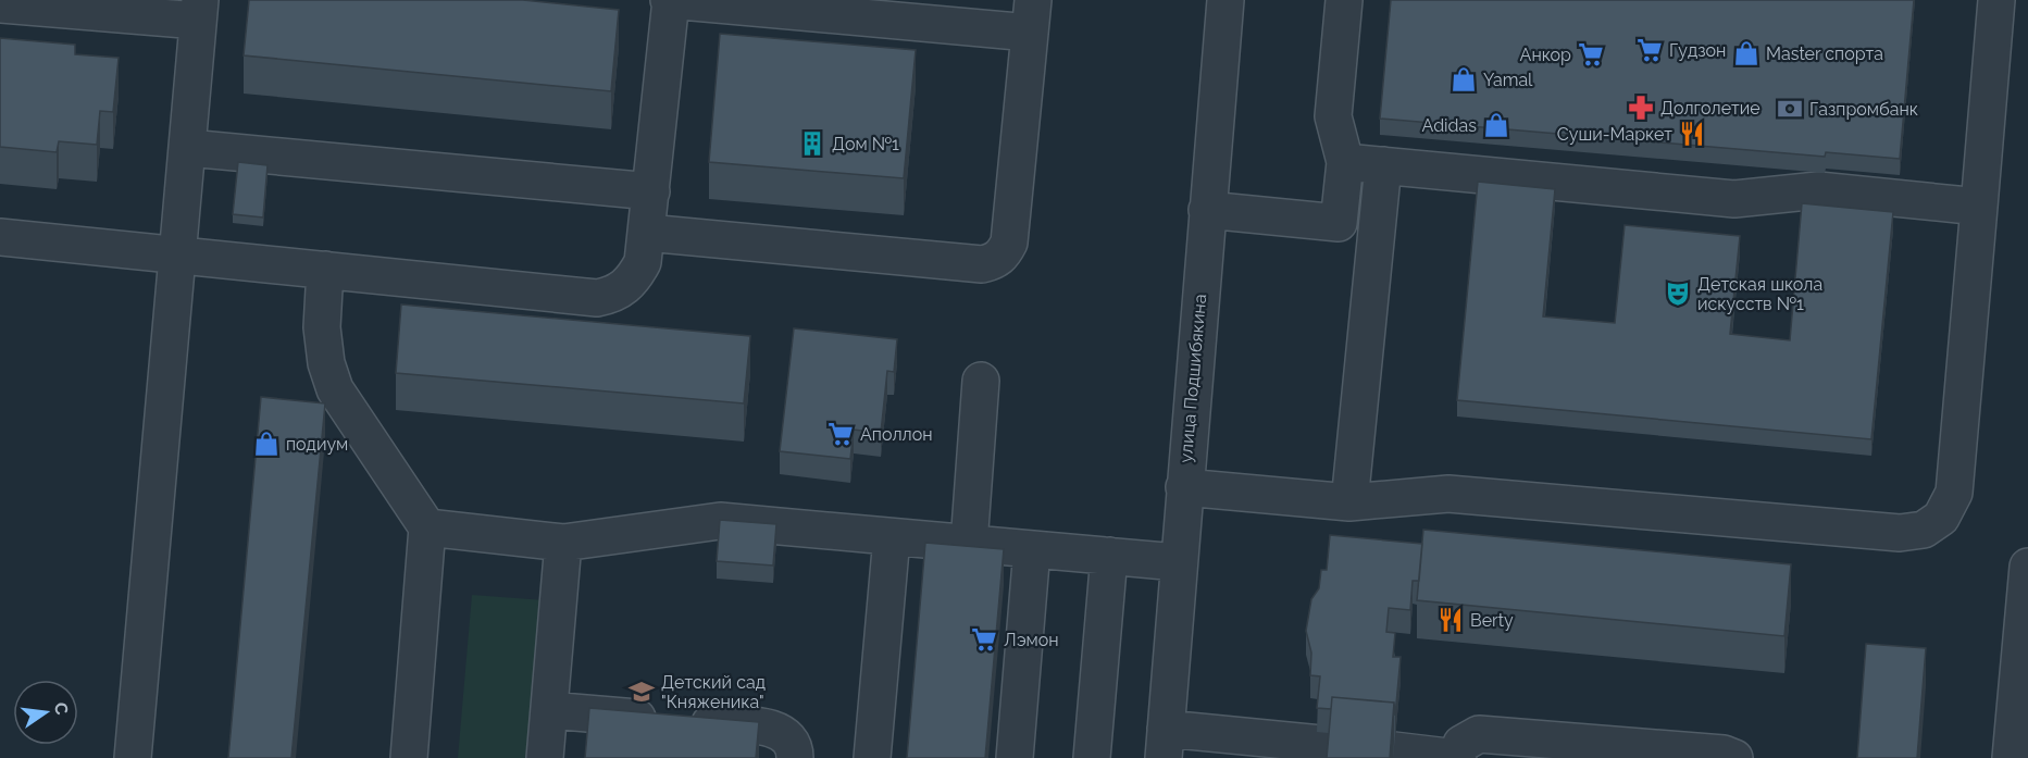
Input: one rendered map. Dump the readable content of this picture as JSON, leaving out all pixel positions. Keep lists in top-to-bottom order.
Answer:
{
  "streets": {
    "street": ["улица Подшибякина"]
  },
  "places": {
    "supermarket": [
      "Гудзон",
      "Анкор",
      "Аполлон",
      "Лэмон"
    ],
    "shop": [
      "Master спорта",
      "Yamal",
      "Adidas",
      "подиум"
    ],
    "pharmacy": ["Долголетие"],
    "bank": ["Газпромбанк"],
    "restaurant": ["Суши-Маркет", "Berty"],
    "building": ["Дом №1"],
    "theatre": ["Детская школа искусств №1"],
    "school or university": ["Детский сад \"Княженика\""]
  },
  "north": "right"
}
